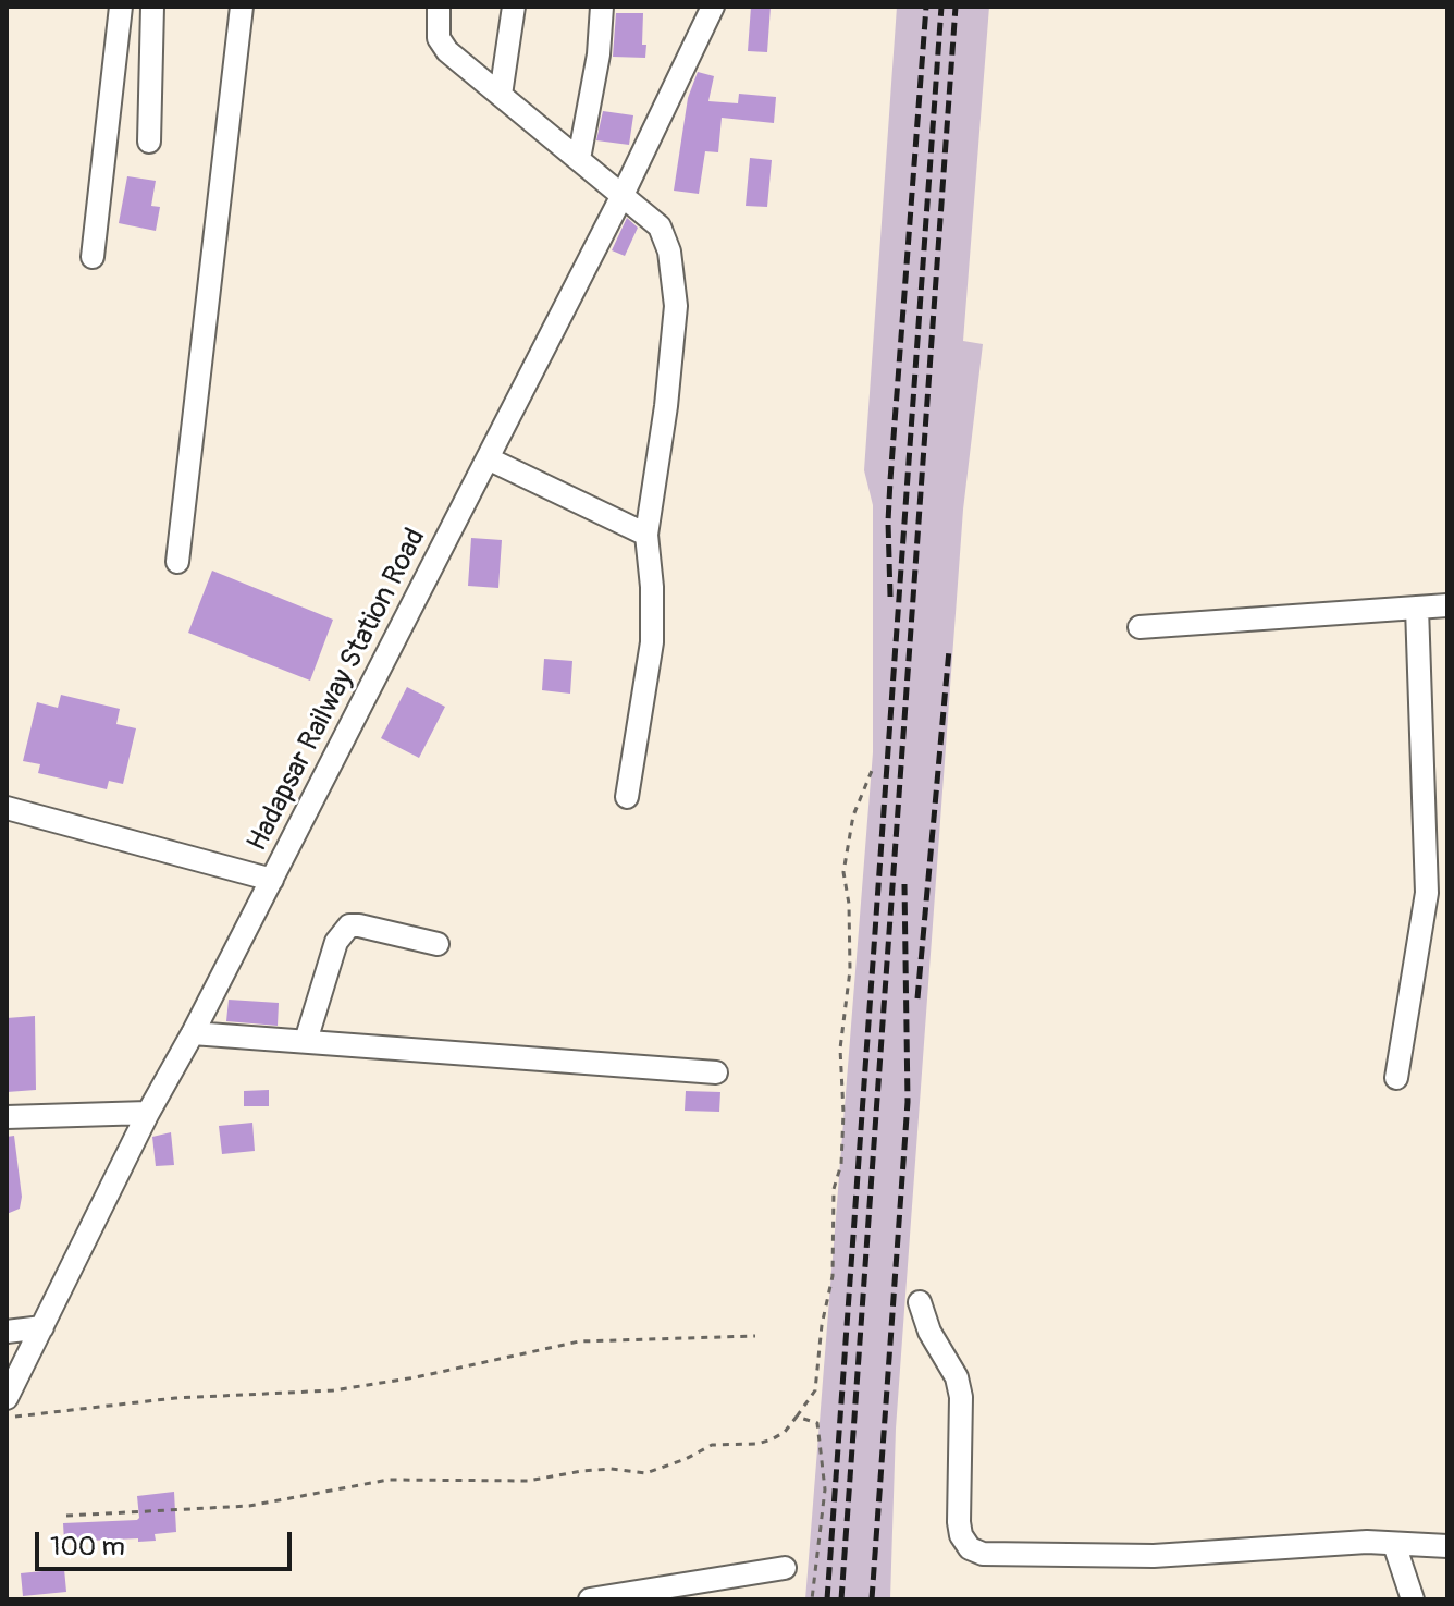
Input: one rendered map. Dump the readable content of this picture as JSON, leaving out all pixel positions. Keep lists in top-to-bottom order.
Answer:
{
  "streets": {
    "street": ["Hadapsar Railway Station Road"]
  },
  "scale_bar": "100 m"
}
